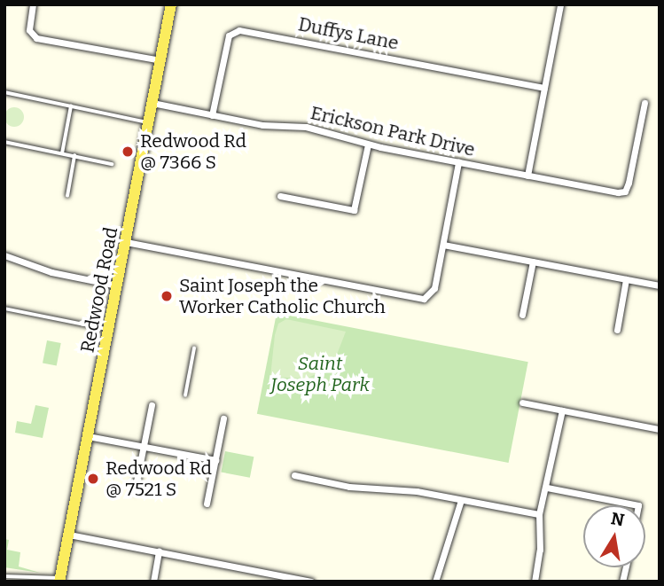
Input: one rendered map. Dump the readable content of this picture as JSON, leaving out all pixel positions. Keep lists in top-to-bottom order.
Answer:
{
  "streets": {
    "main road": ["Redwood Road"],
    "street": ["Duffys Lane", "Erickson Park Drive"]
  },
  "crossings": [
    ["Duffys Lane", "Erickson Park Drive"],
    ["Erickson Park Drive", "Redwood Road"]
  ],
  "parks": ["Saint Joseph Park"],
  "places": ["Redwood Rd @ 7366 S", "Saint Joseph the Worker Catholic Church", "Redwood Rd @ 7521 S"],
  "north": "top"
}
